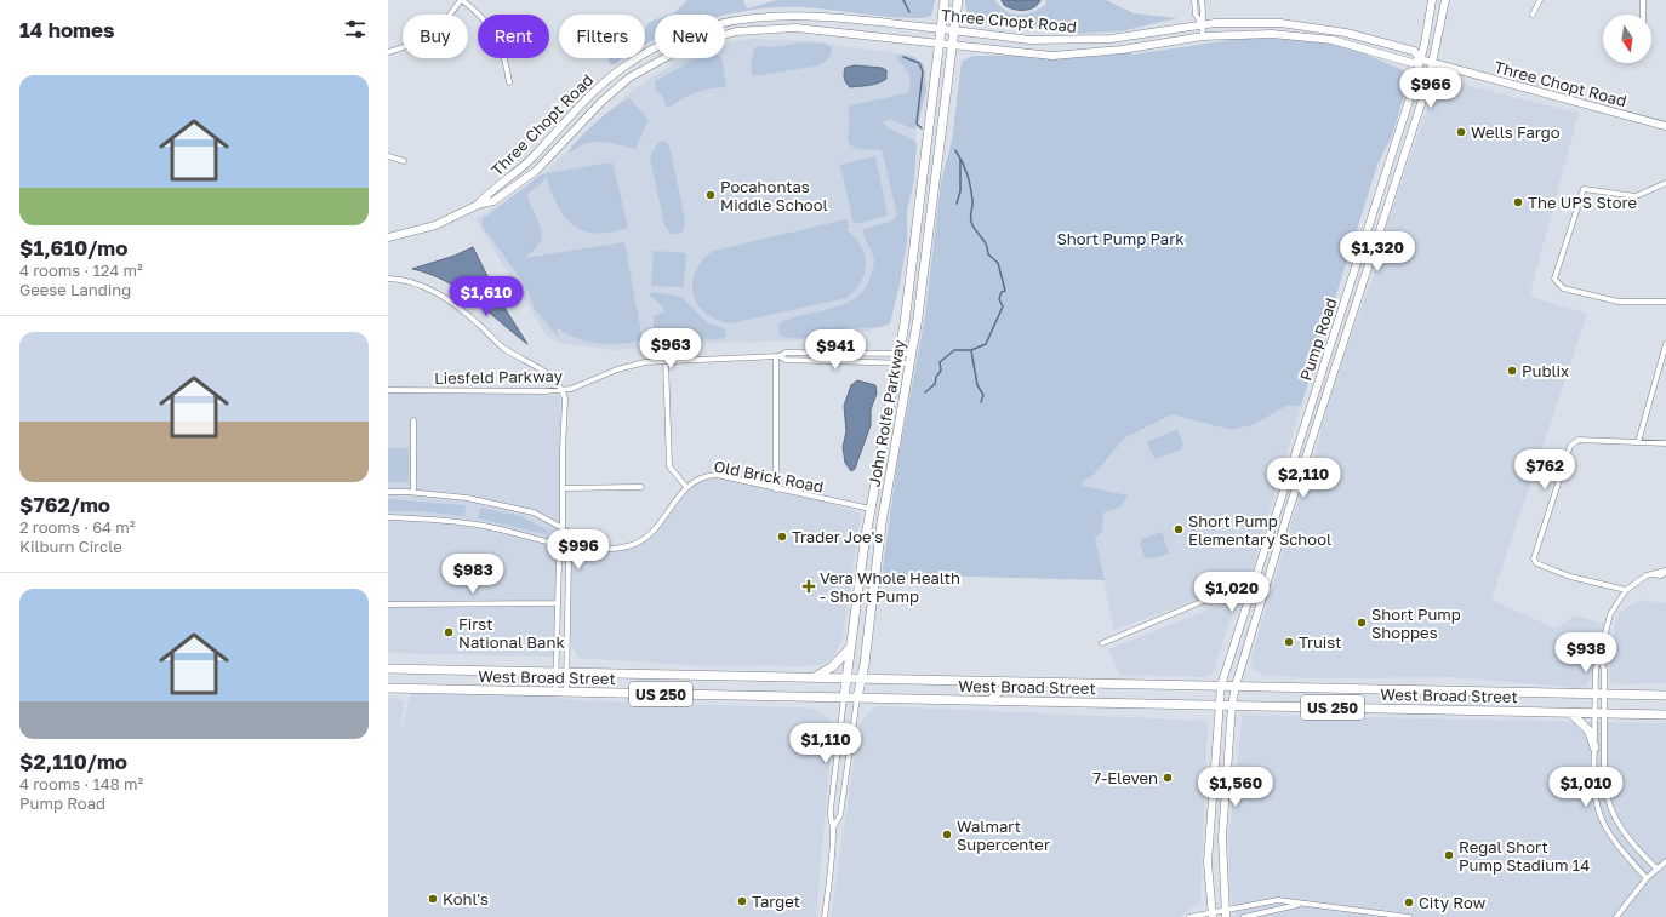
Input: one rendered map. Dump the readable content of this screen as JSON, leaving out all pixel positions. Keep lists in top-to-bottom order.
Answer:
{
  "streets": {
    "main road": [
      "Three Chopt Road",
      "Pump Road",
      "John Rolfe Parkway",
      "West Broad Street",
      "US 250"
    ],
    "street": ["Liesfeld Parkway", "Old Brick Road"]
  },
  "crossings": [
    ["Three Chopt Road", "Pump Road"],
    ["Three Chopt Road", "John Rolfe Parkway"],
    ["Pump Road", "West Broad Street"],
    ["Liesfeld Parkway", "John Rolfe Parkway"],
    ["John Rolfe Parkway", "Old Brick Road"],
    ["John Rolfe Parkway", "West Broad Street"]
  ],
  "parks": ["Short Pump Park"],
  "places": {
    "other": [
      "Wells Fargo",
      "Pocahontas Middle School",
      "The UPS Store",
      "Publix",
      "Short Pump Elementary School",
      "Trader Joe's",
      "Short Pump Shoppes",
      "First National Bank",
      "Truist",
      "7-Eleven",
      "Walmart Supercenter",
      "Regal Short Pump Stadium 14",
      "Kohl's",
      "Target",
      "City Row"
    ],
    "health": ["Vera Whole Health - Short Pump"]
  },
  "north": "bottom",
  "page": {
    "heading": "14 homes",
    "chip": [
      "Buy",
      "Rent",
      "Filters",
      "New"
    ],
    "list": [
      {
        "name": "$1,610/mo",
        "note": "4 rooms · 124 m² · Geese Landing"
      },
      {
        "name": "$762/mo",
        "note": "2 rooms · 64 m² · Kilburn Circle"
      },
      {
        "name": "$2,110/mo",
        "note": "4 rooms · 148 m² · Pump Road"
      }
    ],
    "price": [
      "$966",
      "$1,320",
      "$1,610",
      "$963",
      "$941",
      "$762",
      "$2,110",
      "$996",
      "$983",
      "$1,020",
      "$938",
      "$1,110",
      "$1,560",
      "$1,010"
    ]
  }
}
